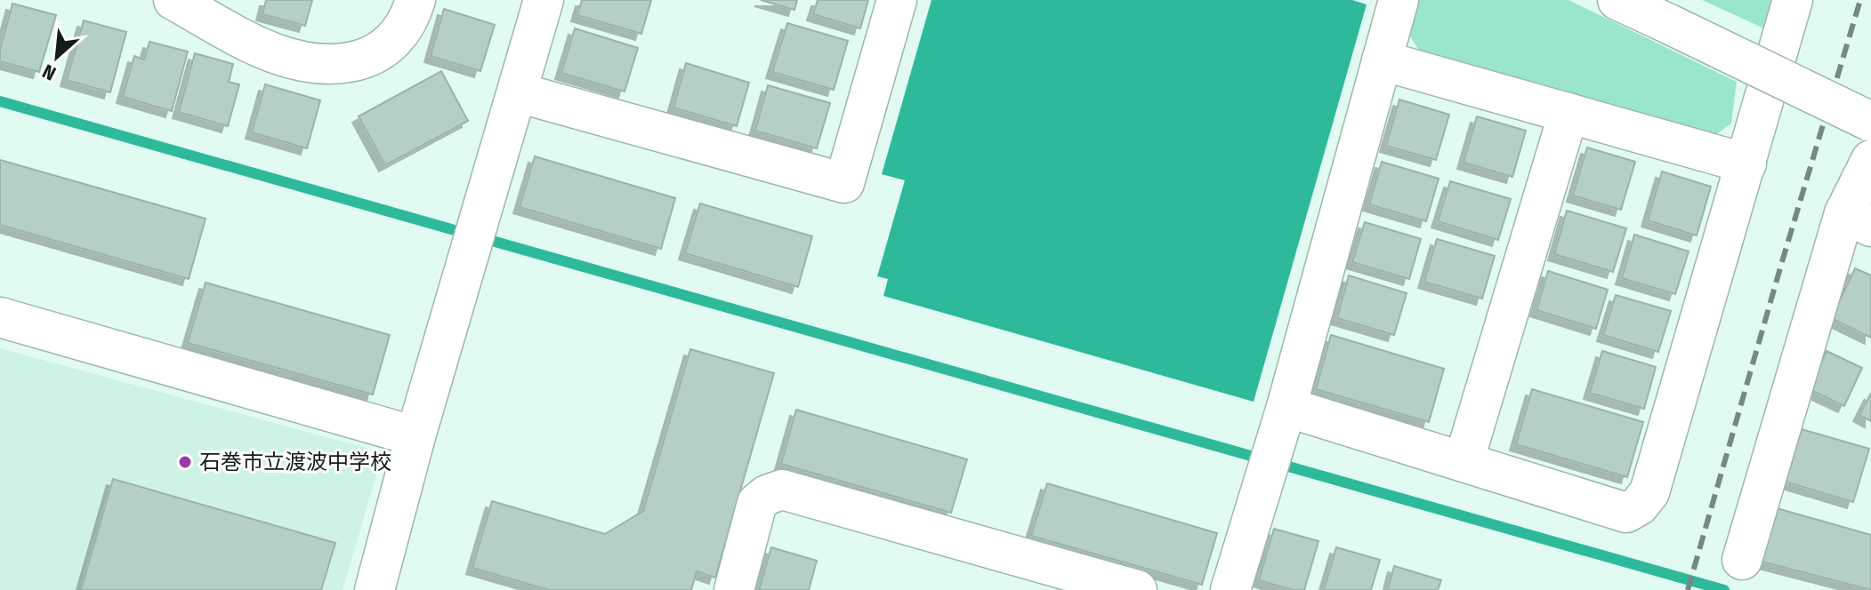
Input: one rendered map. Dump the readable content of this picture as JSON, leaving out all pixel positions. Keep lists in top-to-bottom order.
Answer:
{
  "places": ["石巻市立渡波中学校"],
  "north": "bottom left"
}
